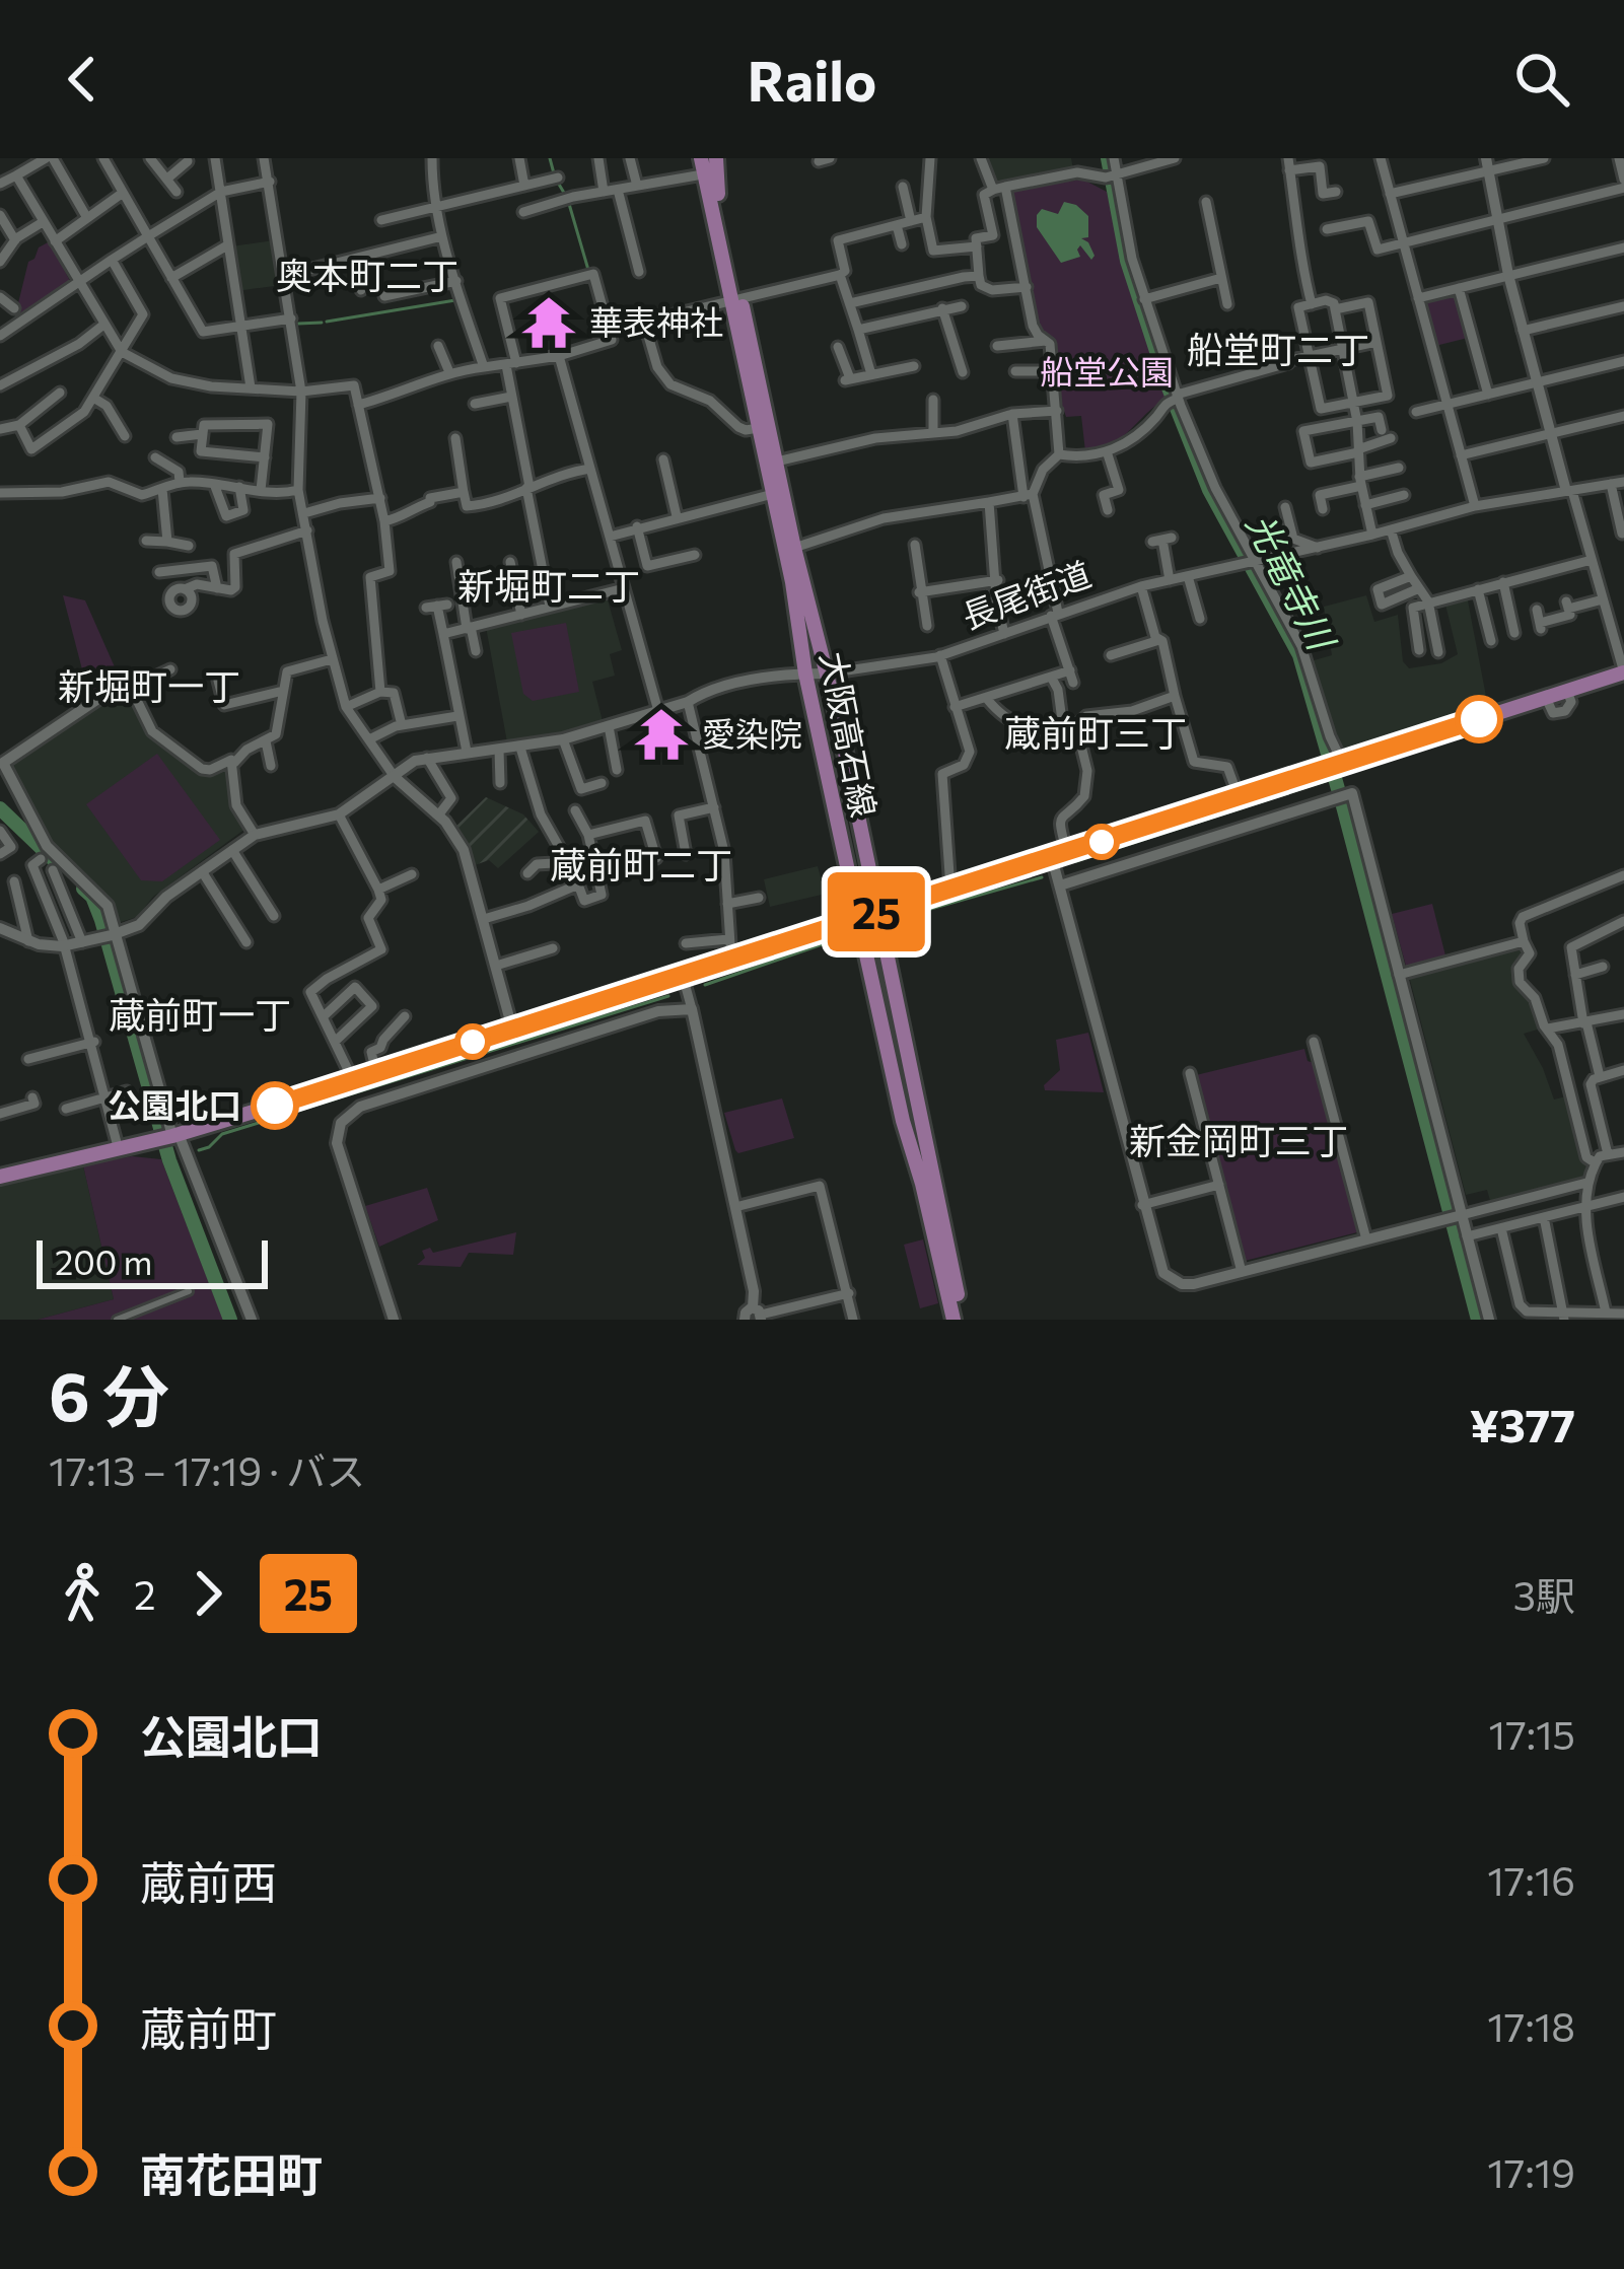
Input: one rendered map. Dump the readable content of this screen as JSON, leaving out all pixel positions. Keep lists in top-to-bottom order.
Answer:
{
  "streets": {
    "main road": ["大阪高石線"],
    "street": ["長尾街道"]
  },
  "crossings": [
    ["長尾街道", "大阪高石線"]
  ],
  "districts": [
    "奥本町二丁",
    "船堂町二丁",
    "新堀町二丁",
    "新堀町一丁",
    "蔵前町三丁",
    "蔵前町二丁",
    "蔵前町一丁",
    "新金岡町三丁"
  ],
  "water": ["光竜寺川"],
  "parks": ["船堂公園"],
  "places": {
    "temple": ["華表神社", "愛染院"],
    "other": ["公園北口"]
  },
  "lines": ["bus line 25"],
  "scale_bar": "200 m",
  "page": {
    "header": "Railo",
    "on_map": "25",
    "scale": "200 m",
    "heading": ["6 分", "17:13 – 17:19 · バス", "¥377"],
    "legs": ["2", "25", "3駅"],
    "list": [
      {
        "name": "公園北口",
        "value": "17:15"
      },
      {
        "name": "蔵前西",
        "value": "17:16"
      },
      {
        "name": "蔵前町",
        "value": "17:18"
      },
      {
        "name": "南花田町",
        "value": "17:19"
      }
    ]
  }
}
